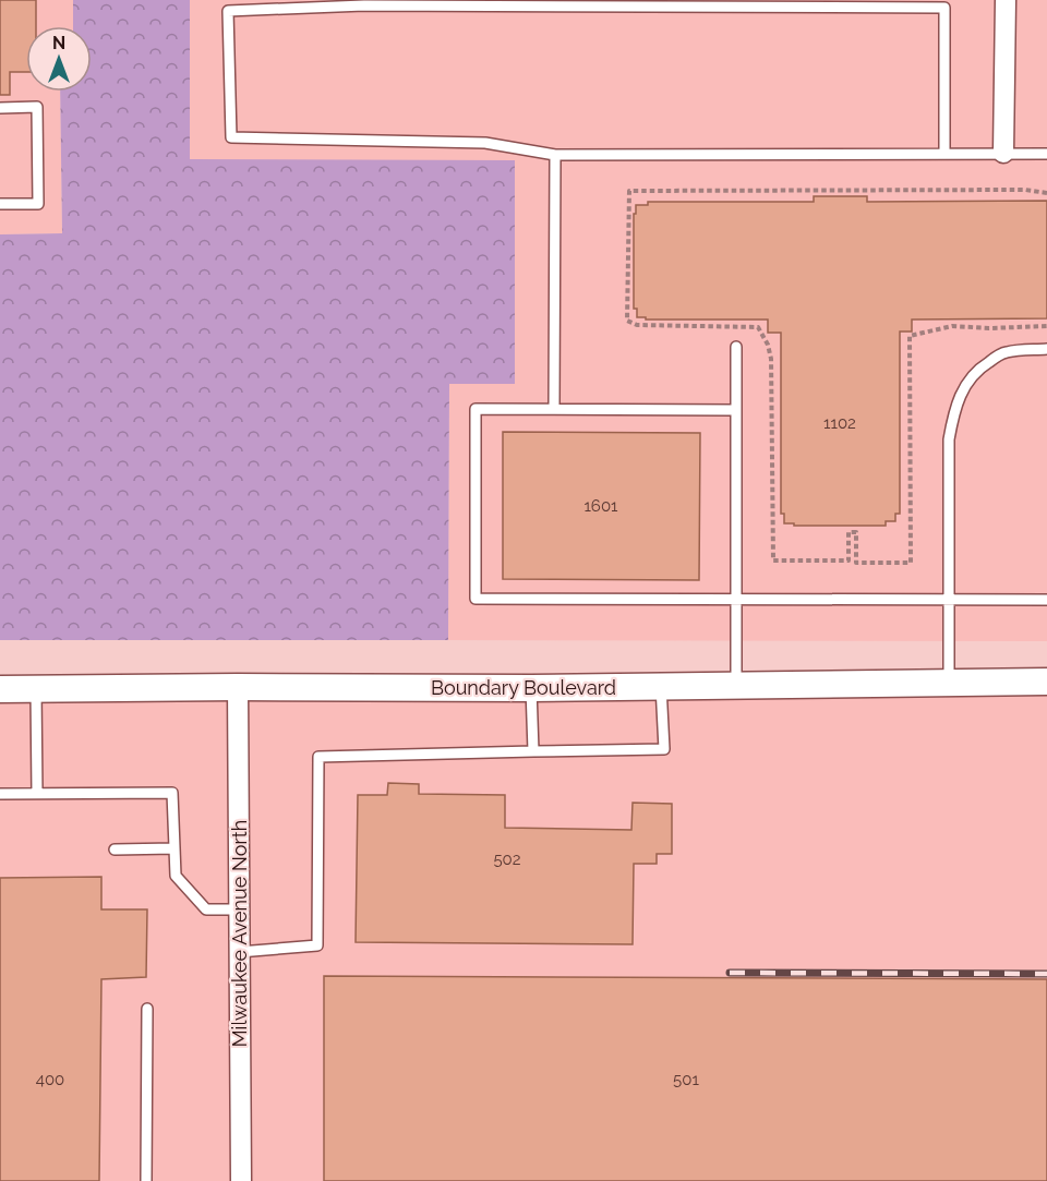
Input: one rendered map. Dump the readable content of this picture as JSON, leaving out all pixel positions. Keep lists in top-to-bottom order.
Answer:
{
  "streets": {
    "street": ["Boundary Boulevard", "Milwaukee Avenue North"]
  },
  "crossings": [
    ["Boundary Boulevard", "Milwaukee Avenue North"]
  ],
  "house_numbers": [
    "1102",
    "1601",
    "502",
    "400",
    "501"
  ],
  "north": "top"
}
